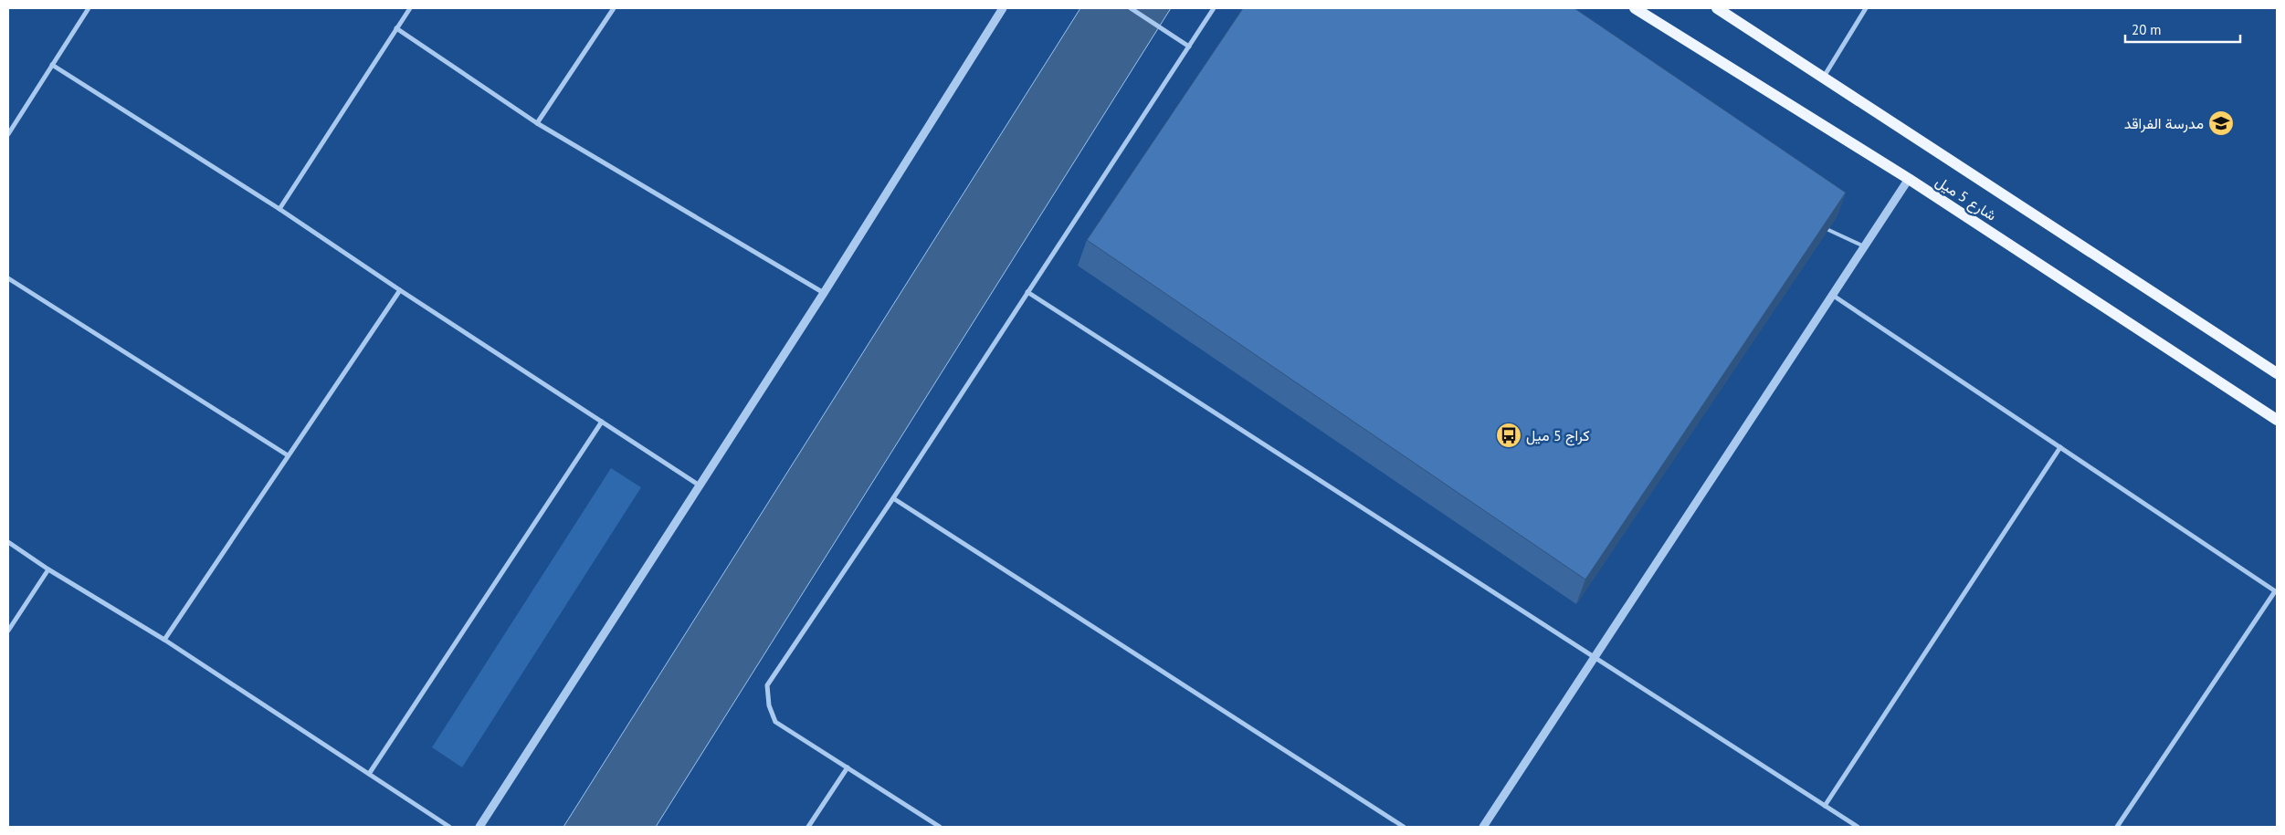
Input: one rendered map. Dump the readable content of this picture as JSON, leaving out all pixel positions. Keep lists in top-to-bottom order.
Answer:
{
  "streets": {
    "main road": ["شارع 5 ميل"]
  },
  "places": {
    "school or university": ["مدرسة الفراقد"],
    "bus stop": ["كراج 5 ميل"]
  },
  "scale_bar": "20 m"
}
